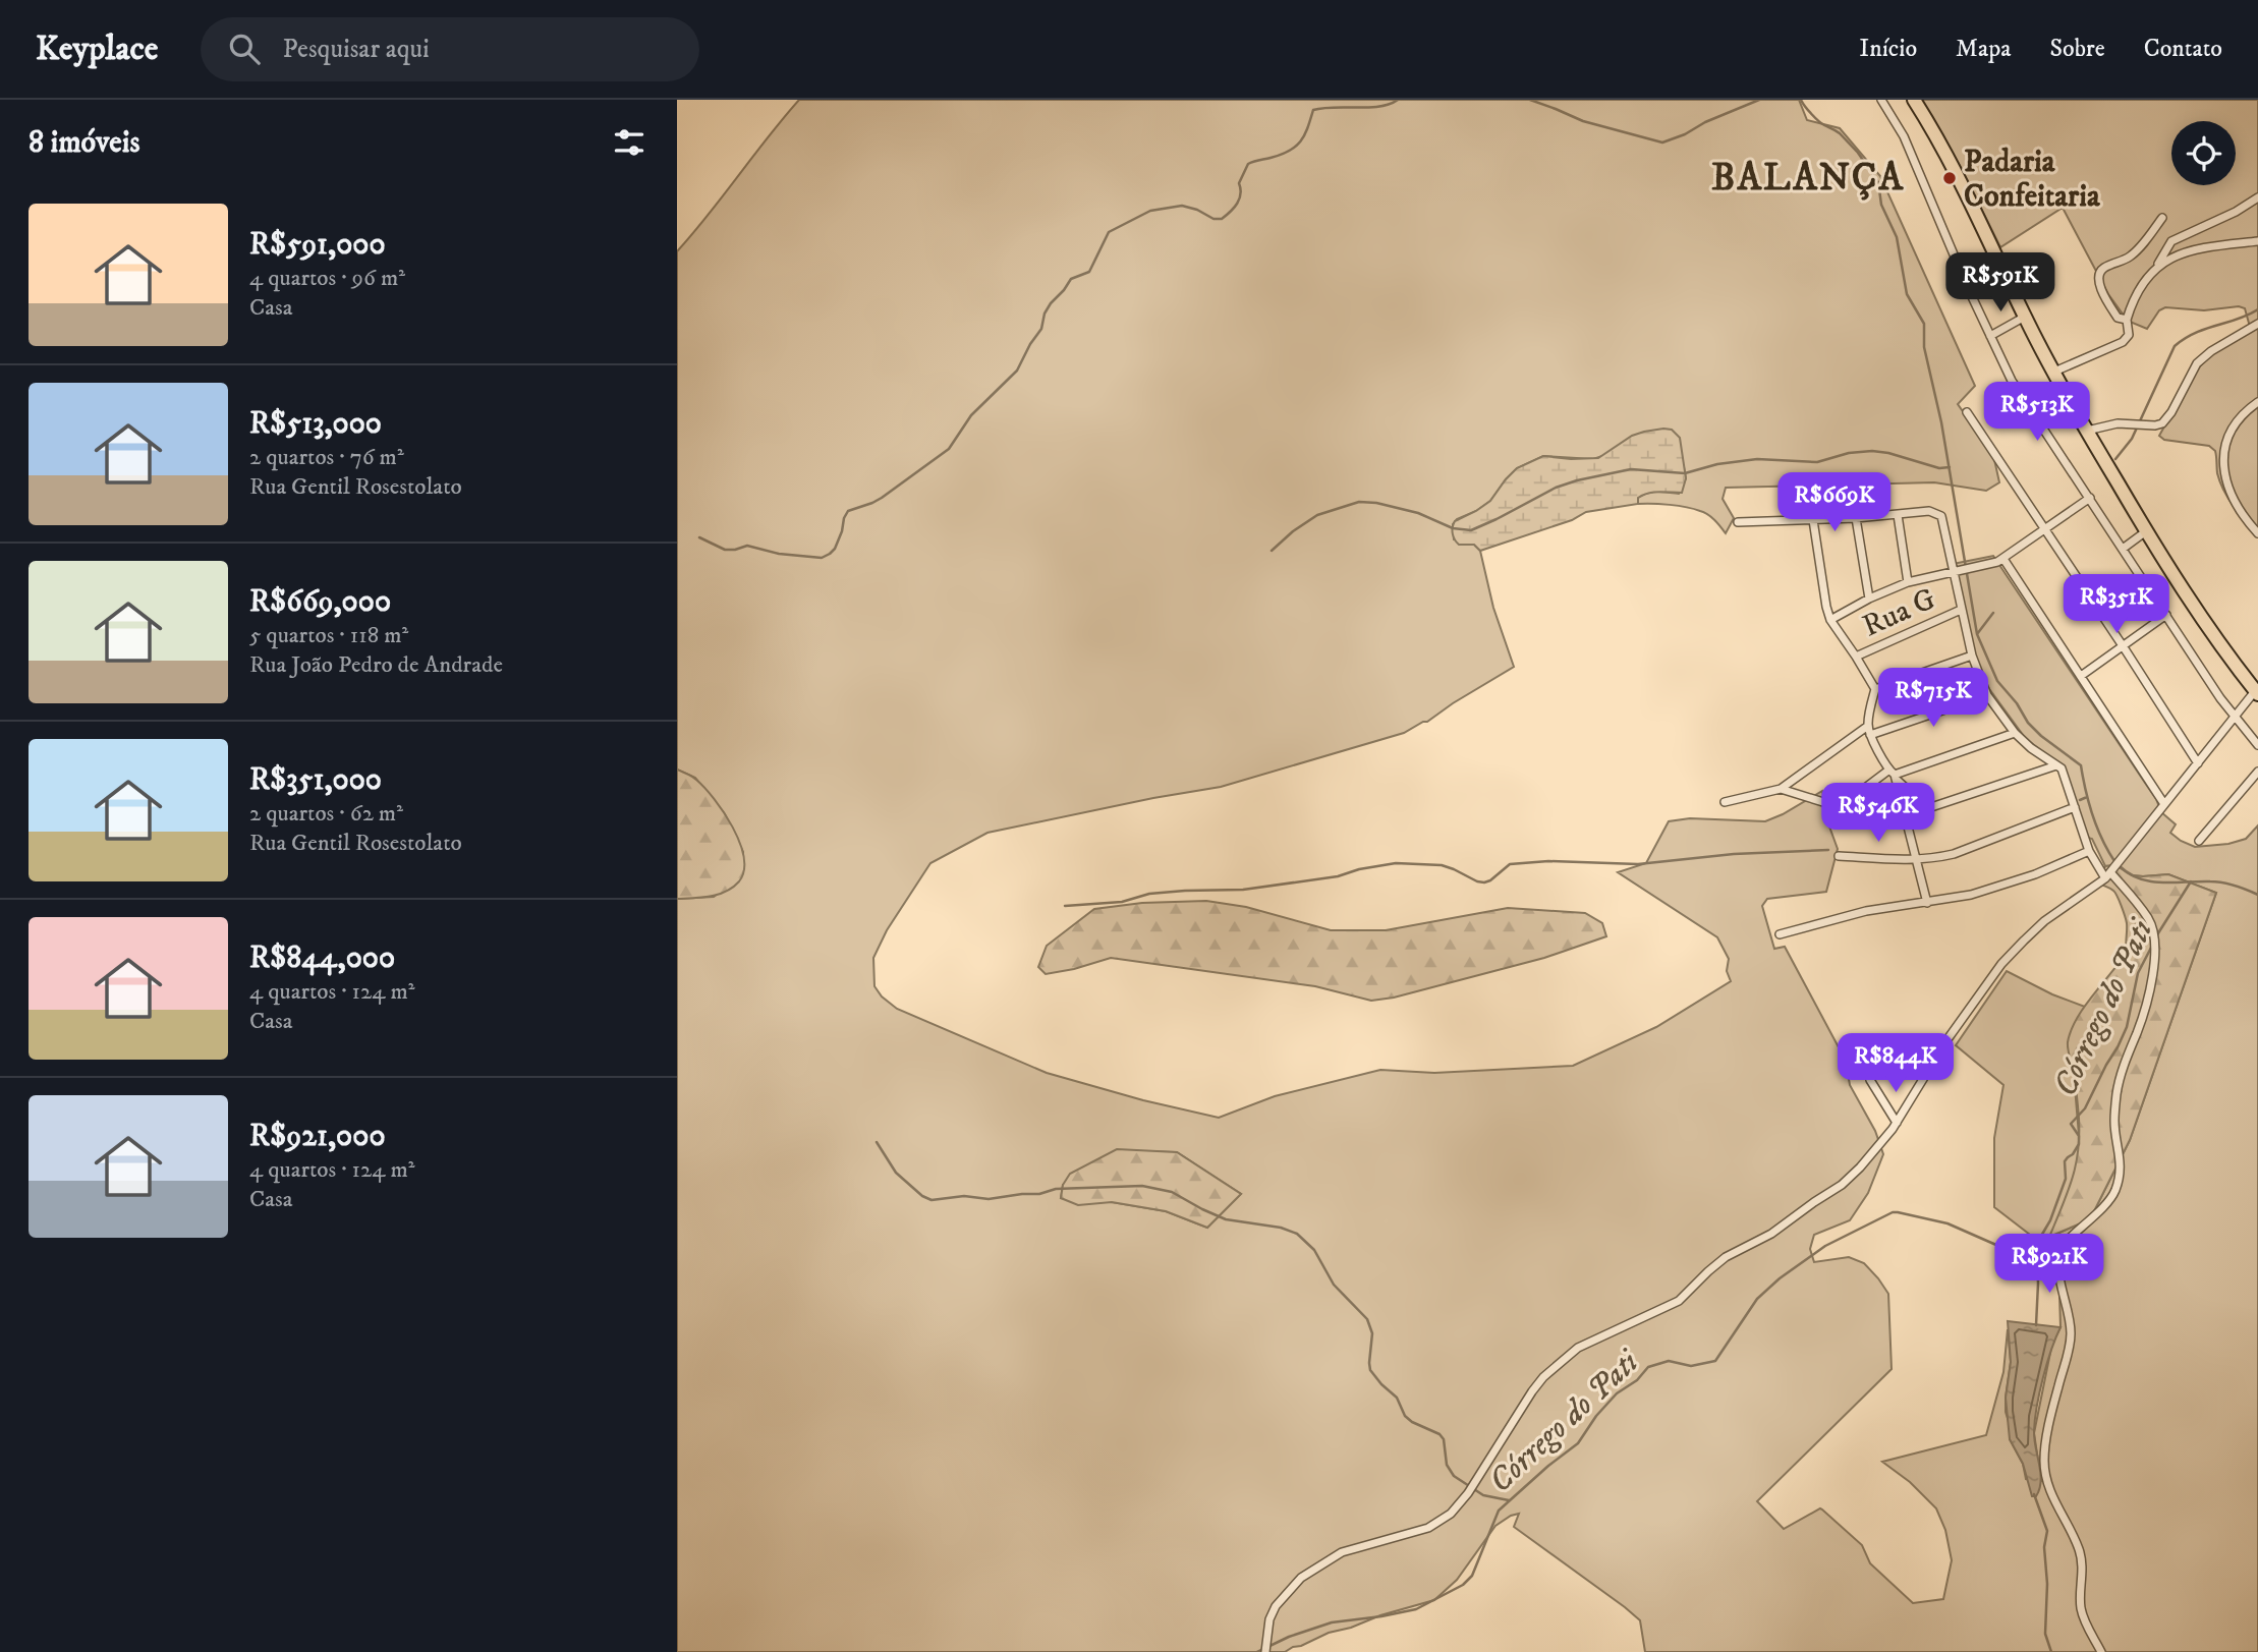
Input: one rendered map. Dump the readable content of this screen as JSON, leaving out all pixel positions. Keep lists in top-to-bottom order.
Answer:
{
  "streets": {
    "street": ["Rua G"]
  },
  "districts": ["BALANÇA"],
  "water": ["Córrego do Pati"],
  "places": ["Padaria Confeitaria"],
  "page": {
    "header": "Keyplace",
    "search": "Pesquisar aqui",
    "nav": [
      "Início",
      "Mapa",
      "Sobre",
      "Contato"
    ],
    "heading": "8 imóveis",
    "list": [
      {
        "name": "R$591,000",
        "note": "4 quartos · 96 m² · Casa"
      },
      {
        "name": "R$513,000",
        "note": "2 quartos · 76 m² · Rua Gentil Rosestolato"
      },
      {
        "name": "R$669,000",
        "note": "5 quartos · 118 m² · Rua João Pedro de Andrade"
      },
      {
        "name": "R$351,000",
        "note": "2 quartos · 62 m² · Rua Gentil Rosestolato"
      },
      {
        "name": "R$844,000",
        "note": "4 quartos · 124 m² · Casa"
      },
      {
        "name": "R$921,000",
        "note": "4 quartos · 124 m² · Casa"
      }
    ],
    "price": [
      "R$591K",
      "R$513K",
      "R$669K",
      "R$351K",
      "R$715K",
      "R$546K",
      "R$844K",
      "R$921K"
    ]
  }
}
